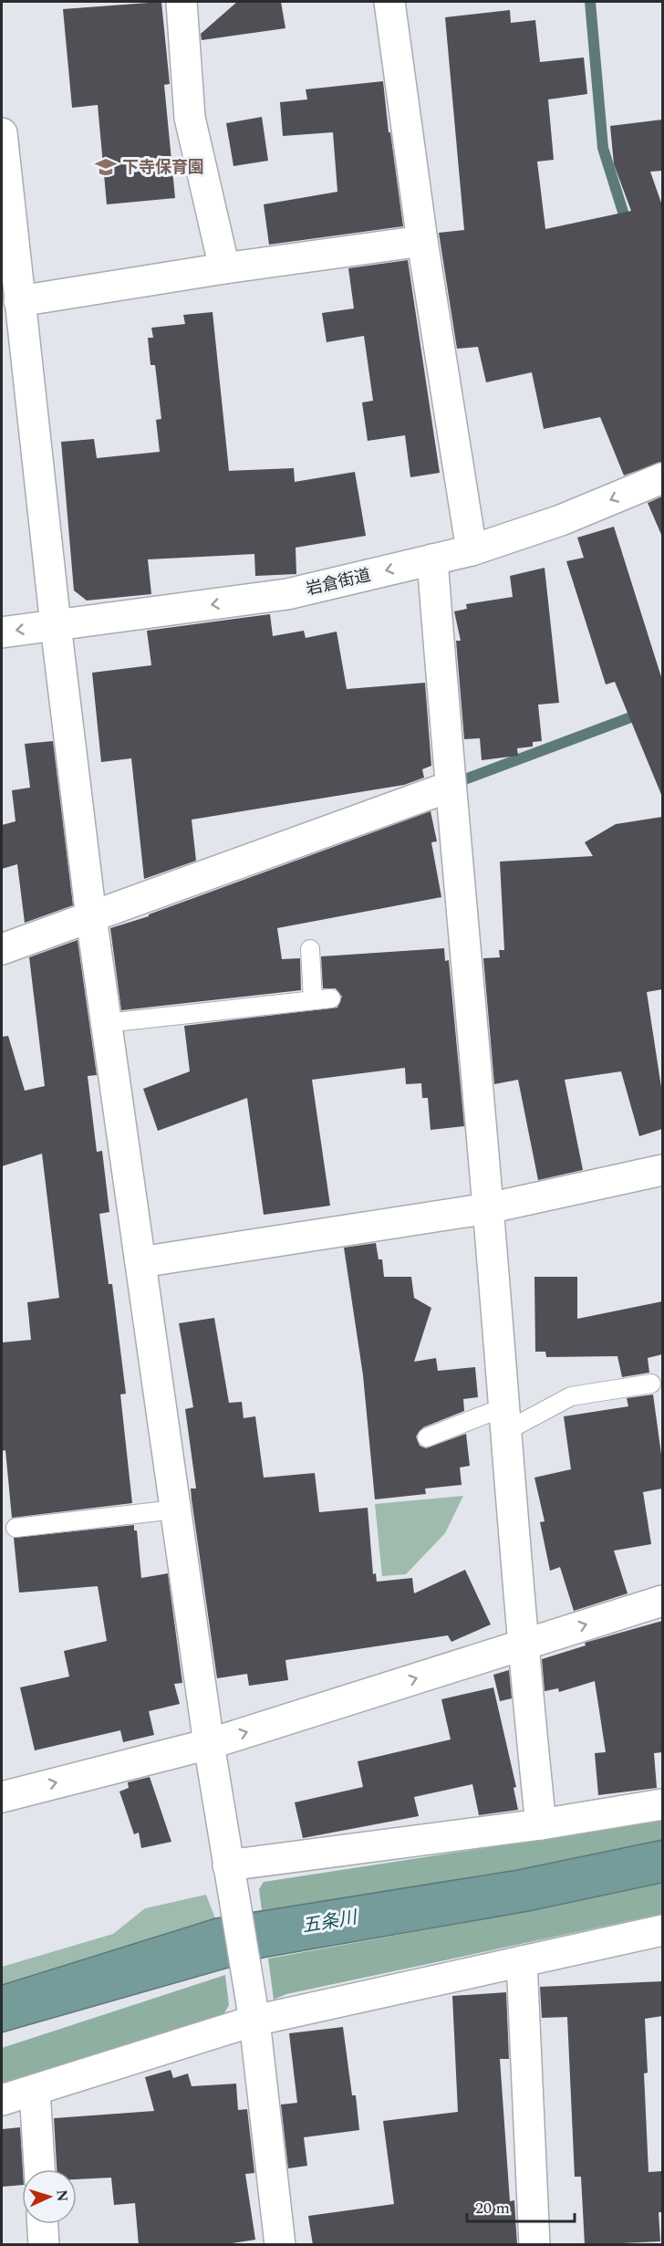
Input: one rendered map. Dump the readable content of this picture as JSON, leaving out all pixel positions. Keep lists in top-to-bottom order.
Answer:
{
  "streets": {
    "street": ["岩倉街道"]
  },
  "water": ["五条川"],
  "places": {
    "school or university": ["下寺保育園"]
  },
  "scale_bar": "20 m",
  "north": "right"
}
